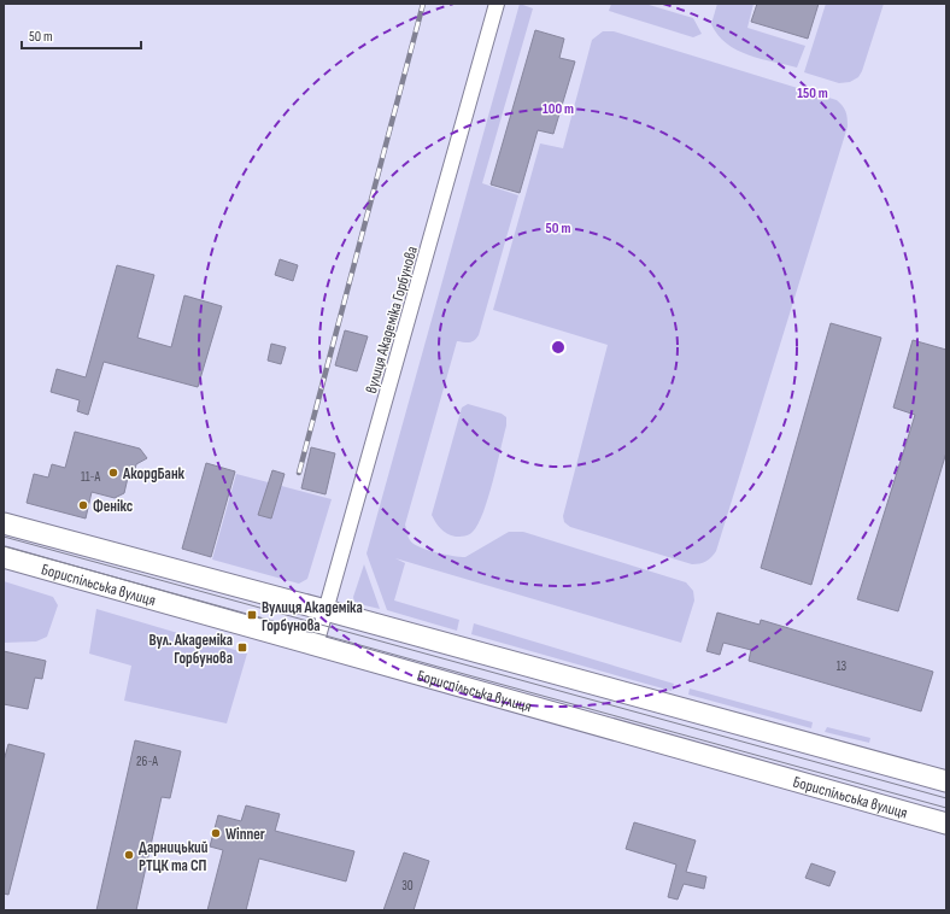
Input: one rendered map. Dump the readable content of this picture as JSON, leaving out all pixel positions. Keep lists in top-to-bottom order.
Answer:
{
  "streets": {
    "main road": ["Бориспільська вулиця"],
    "street": ["вулиця Академіка Горбунова"]
  },
  "crossings": [
    ["вулиця Академіка Горбунова", "Бориспільська вулиця"]
  ],
  "places": {
    "other": [
      "АкордБанк",
      "Фенікс",
      "Winner",
      "Дарницький РТЦК та СП"
    ],
    "transit": ["Вулиця Академіка Горбунова", "Вул. Академіка Горбунова"]
  },
  "house_numbers": [
    "11-А",
    "13",
    "26-А",
    "30"
  ],
  "scale_bar": "50 m",
  "rings": ["150 m", "100 m", "50 m"]
}
